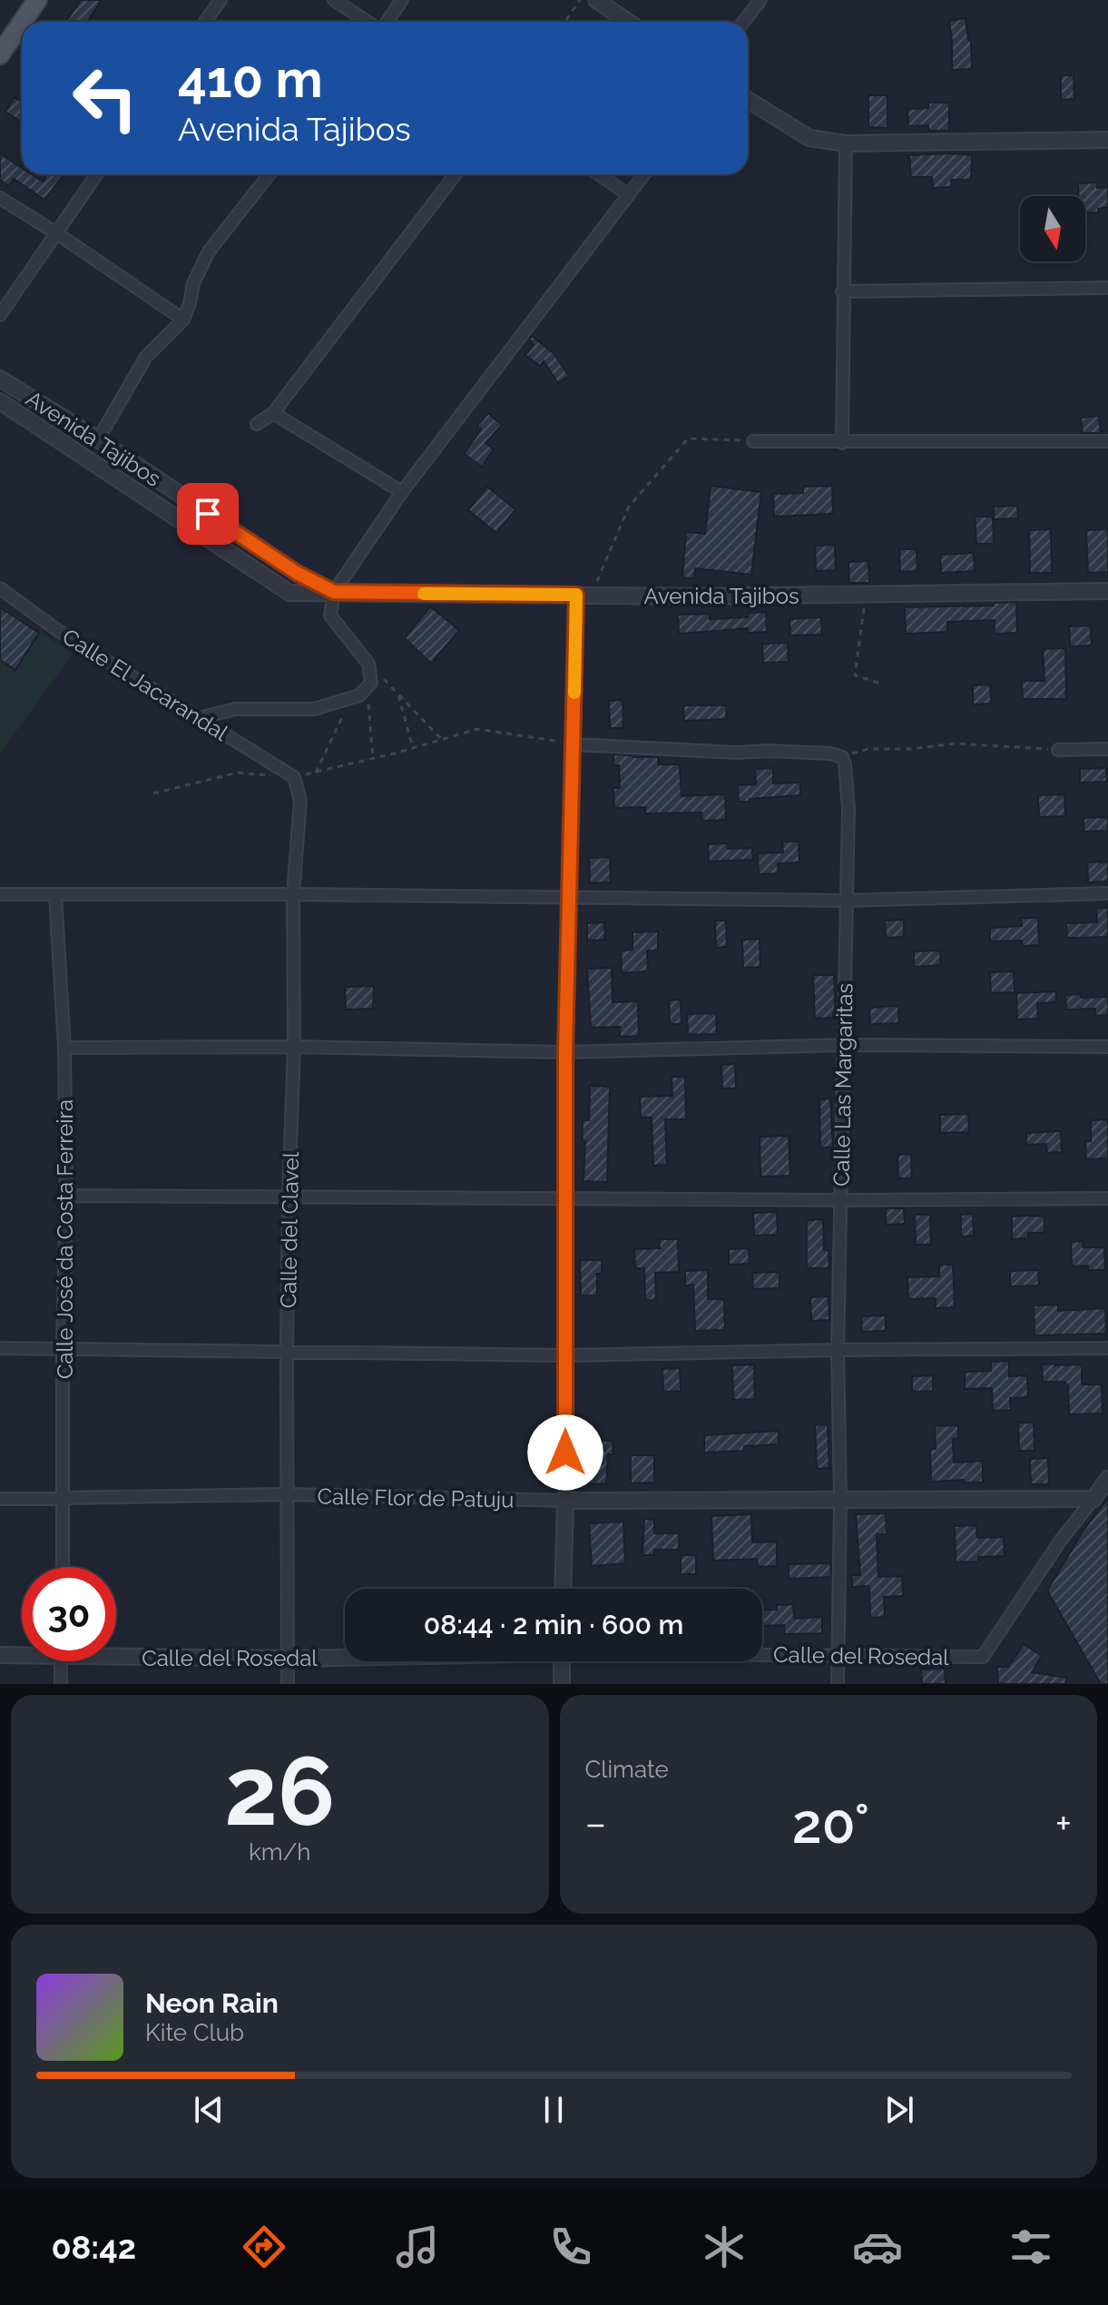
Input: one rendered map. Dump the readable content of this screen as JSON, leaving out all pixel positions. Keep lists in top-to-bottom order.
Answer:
{
  "streets": {
    "street": [
      "Avenida Tajibos",
      "Calle El Jacarandal",
      "Calle Las Margaritas",
      "Calle del Clavel",
      "Calle José da Costa Ferreira",
      "Calle Flor de Patuju",
      "Calle del Rosedal"
    ]
  },
  "crossings": [
    ["Calle El Jacarandal", "Calle del Clavel"],
    ["Calle Las Margaritas", "Calle Flor de Patuju"],
    ["Calle Las Margaritas", "Calle del Rosedal"],
    ["Calle del Clavel", "Calle Flor de Patuju"],
    ["Calle del Clavel", "Calle del Rosedal"],
    ["Calle José da Costa Ferreira", "Calle Flor de Patuju"],
    ["Calle Flor de Patuju", "Calle del Rosedal"]
  ],
  "north": "bottom",
  "page": {
    "turn": ["410 m", "Avenida Tajibos"],
    "limit": "30",
    "trip": "08:44 · 2 min · 600 m",
    "tile": [
      ["26", "km/h"],
      "Climate"
    ],
    "heat": ["−", "20°", "+"],
    "song": ["Neon Rain", "Kite Club"],
    "tabs": "08:42"
  }
}
